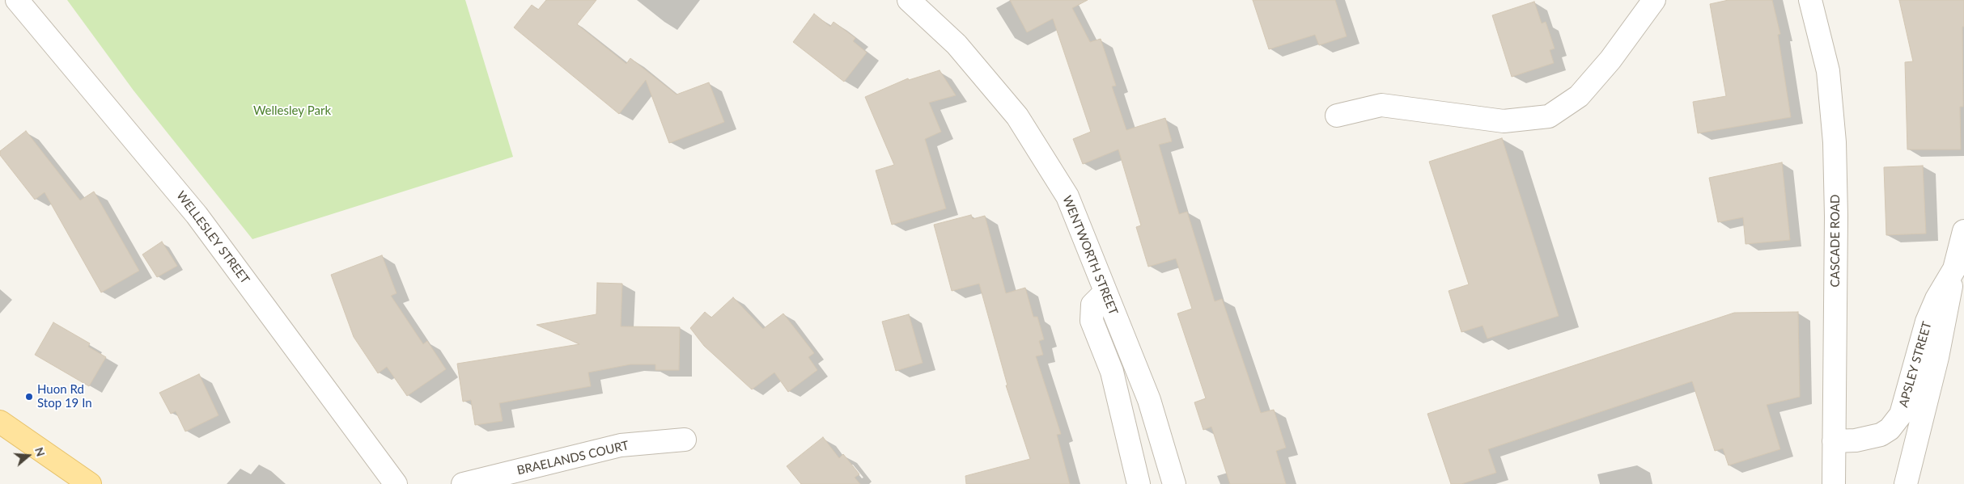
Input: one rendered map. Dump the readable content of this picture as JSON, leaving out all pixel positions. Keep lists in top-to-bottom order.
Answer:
{
  "streets": {
    "street": [
      "WELLESLEY STREET",
      "CASCADE ROAD",
      "WENTWORTH STREET",
      "APSLEY STREET",
      "BRAELANDS COURT"
    ]
  },
  "crossings": [
    ["CASCADE ROAD", "APSLEY STREET"]
  ],
  "parks": ["Wellesley Park"],
  "places": ["Huon Rd Stop 19 In"],
  "north": "right"
}
